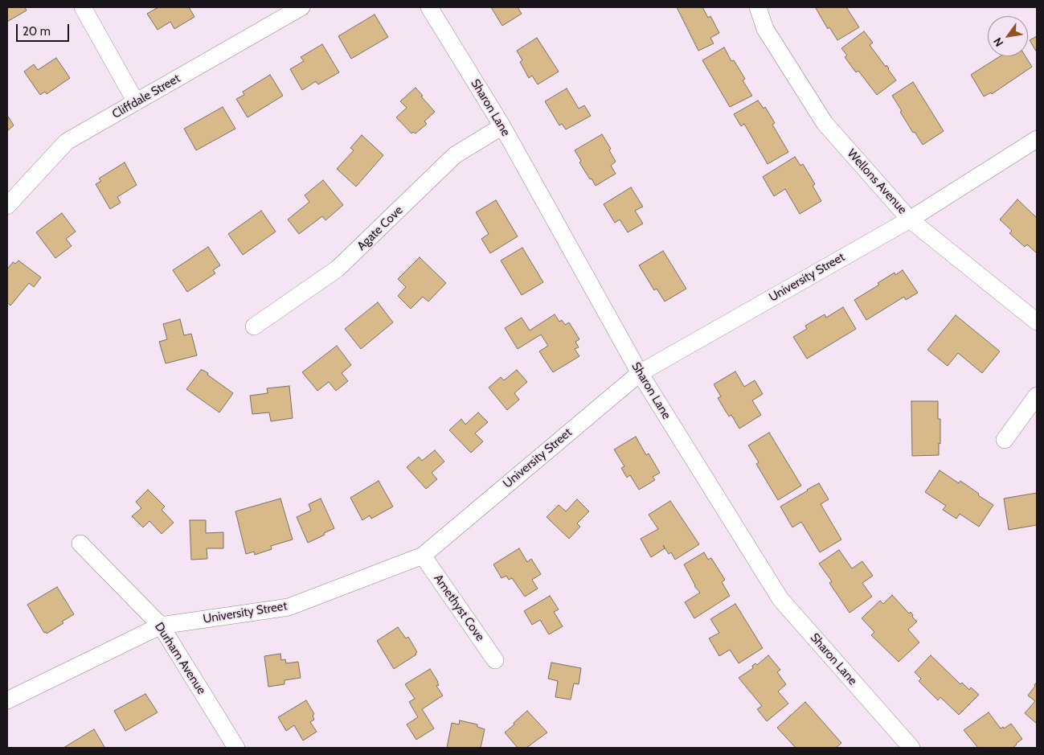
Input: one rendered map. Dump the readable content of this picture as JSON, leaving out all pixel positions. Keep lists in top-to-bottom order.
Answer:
{
  "streets": {
    "street": [
      "Cliffdale Street",
      "Sharon Lane",
      "Wellons Avenue",
      "Agate Cove",
      "University Street",
      "Amethyst Cove",
      "Durham Avenue"
    ]
  },
  "crossings": [
    ["Sharon Lane", "Agate Cove"],
    ["Sharon Lane", "University Street"],
    ["Wellons Avenue", "University Street"],
    ["University Street", "Amethyst Cove"],
    ["University Street", "Durham Avenue"]
  ],
  "scale_bar": "20 m",
  "north": "bottom left"
}
